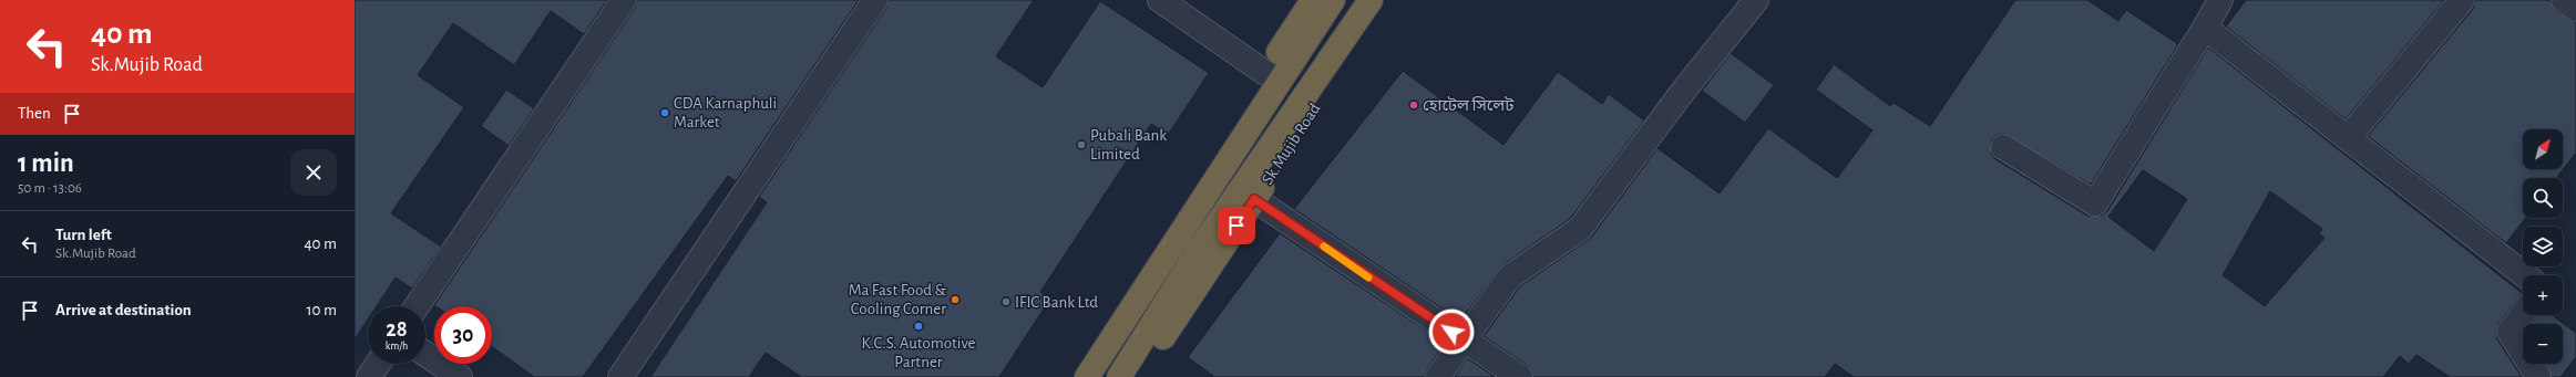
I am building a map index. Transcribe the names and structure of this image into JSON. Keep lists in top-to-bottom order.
{
  "streets": {
    "highway": ["Sk.Mujib Road"]
  },
  "places": [
    "হোটেল সিলেট",
    "CDA Karnaphuli Market",
    "Pubali Bank Limited",
    "Ma Fast Food & Cooling Corner",
    "IFIC Bank Ltd",
    "K.C.S. Automotive Partner"
  ],
  "north": "top right",
  "page": {
    "turn": ["40 m", "Sk.Mujib Road"],
    "then": "Then",
    "map_buttons": ["+", "−"],
    "heading": ["1 min", "50 m · 13:06"],
    "list": [
      {
        "name": "Turn left",
        "note": "Sk.Mujib Road",
        "value": "40 m"
      },
      {
        "name": "Arrive at destination",
        "value": "10 m"
      }
    ],
    "speed": "28 km/h",
    "limit": "30"
  }
}
